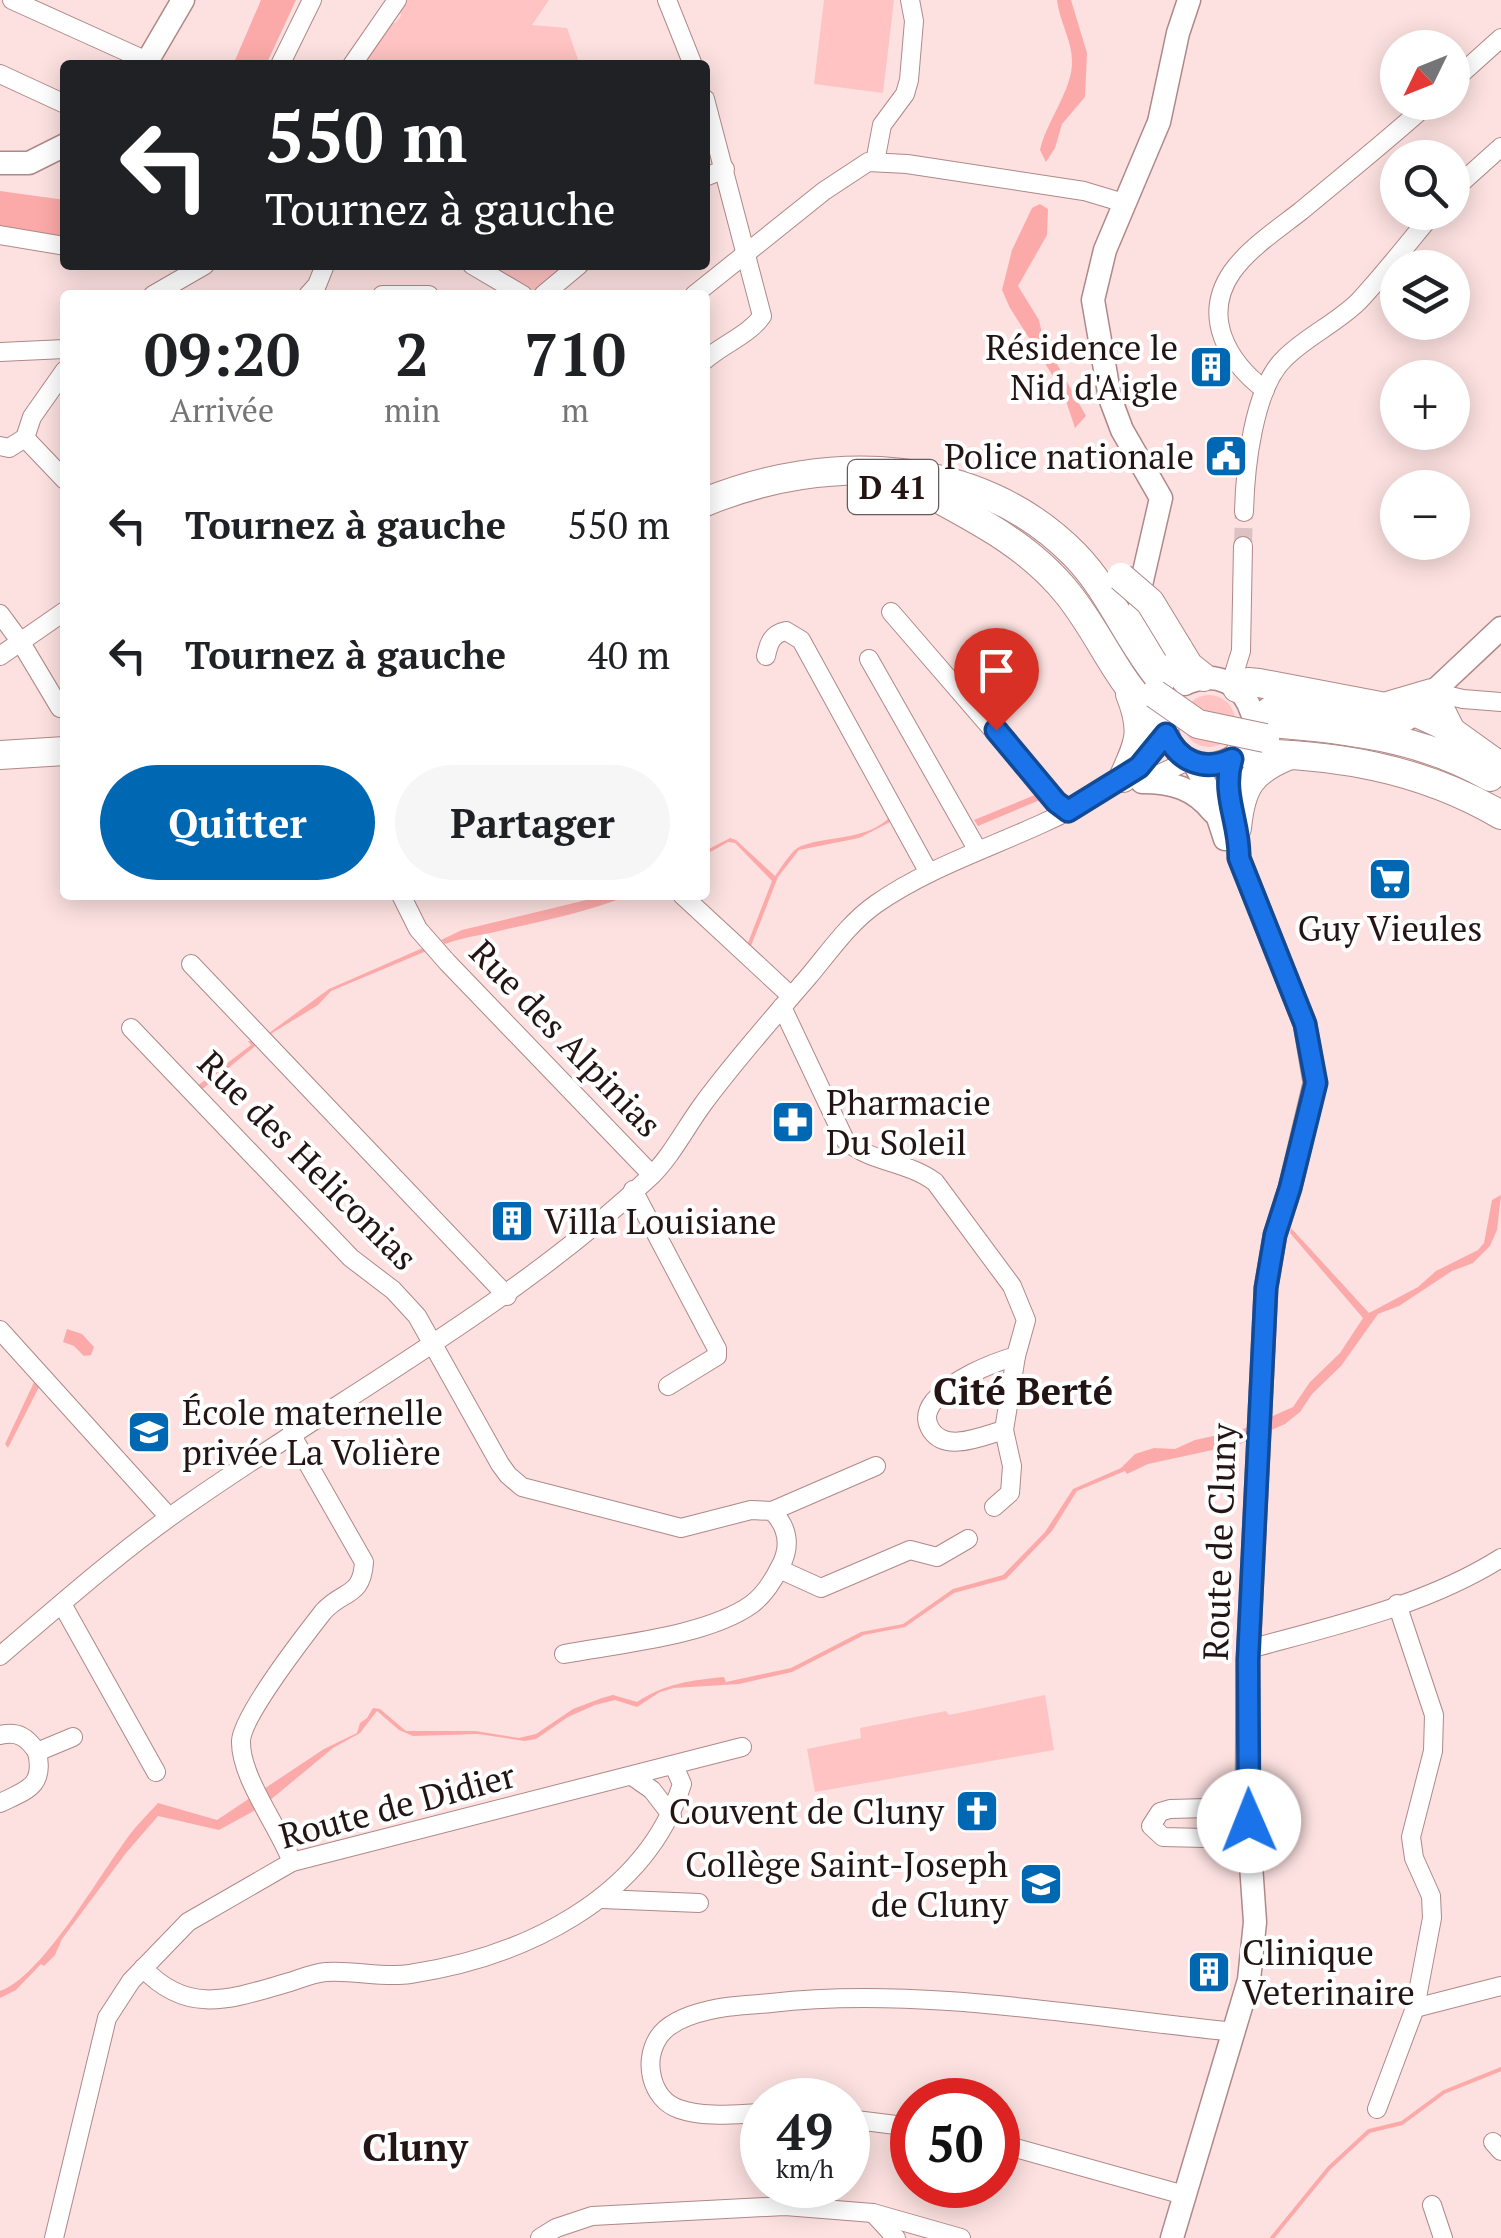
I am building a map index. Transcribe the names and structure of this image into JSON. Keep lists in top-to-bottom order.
{
  "streets": {
    "highway": ["D 41"],
    "main road": ["Route de Cluny"],
    "street": ["Rue des Alpinias", "Rue des Heliconias", "Route de Didier"]
  },
  "crossings": [
    ["D 41", "Route de Cluny"]
  ],
  "districts": ["Cité Berté", "Cluny"],
  "places": {
    "building": ["Résidence le Nid d'Aigle", "Villa Louisiane", "Clinique Veterinaire"],
    "public building": ["Police nationale"],
    "supermarket": ["Guy Vieules"],
    "pharmacy": ["Pharmacie Du Soleil"],
    "school or university": ["École maternelle privée La Volière", "Collège Saint-Joseph de Cluny"],
    "church": ["Couvent de Cluny"]
  },
  "north": "bottom left",
  "page": {
    "map_buttons": ["+", "−"],
    "turn": ["550 m", "Tournez à gauche"],
    "eta": [
      "09:20",
      "Arrivée",
      "2",
      "min",
      "710",
      "m"
    ],
    "list": [
      {
        "name": "Tournez à gauche",
        "value": "550 m"
      },
      {
        "name": "Tournez à gauche",
        "value": "40 m"
      }
    ],
    "buttons": ["Quitter", "Partager"],
    "speed": "49 km/h",
    "limit": "50"
  }
}
